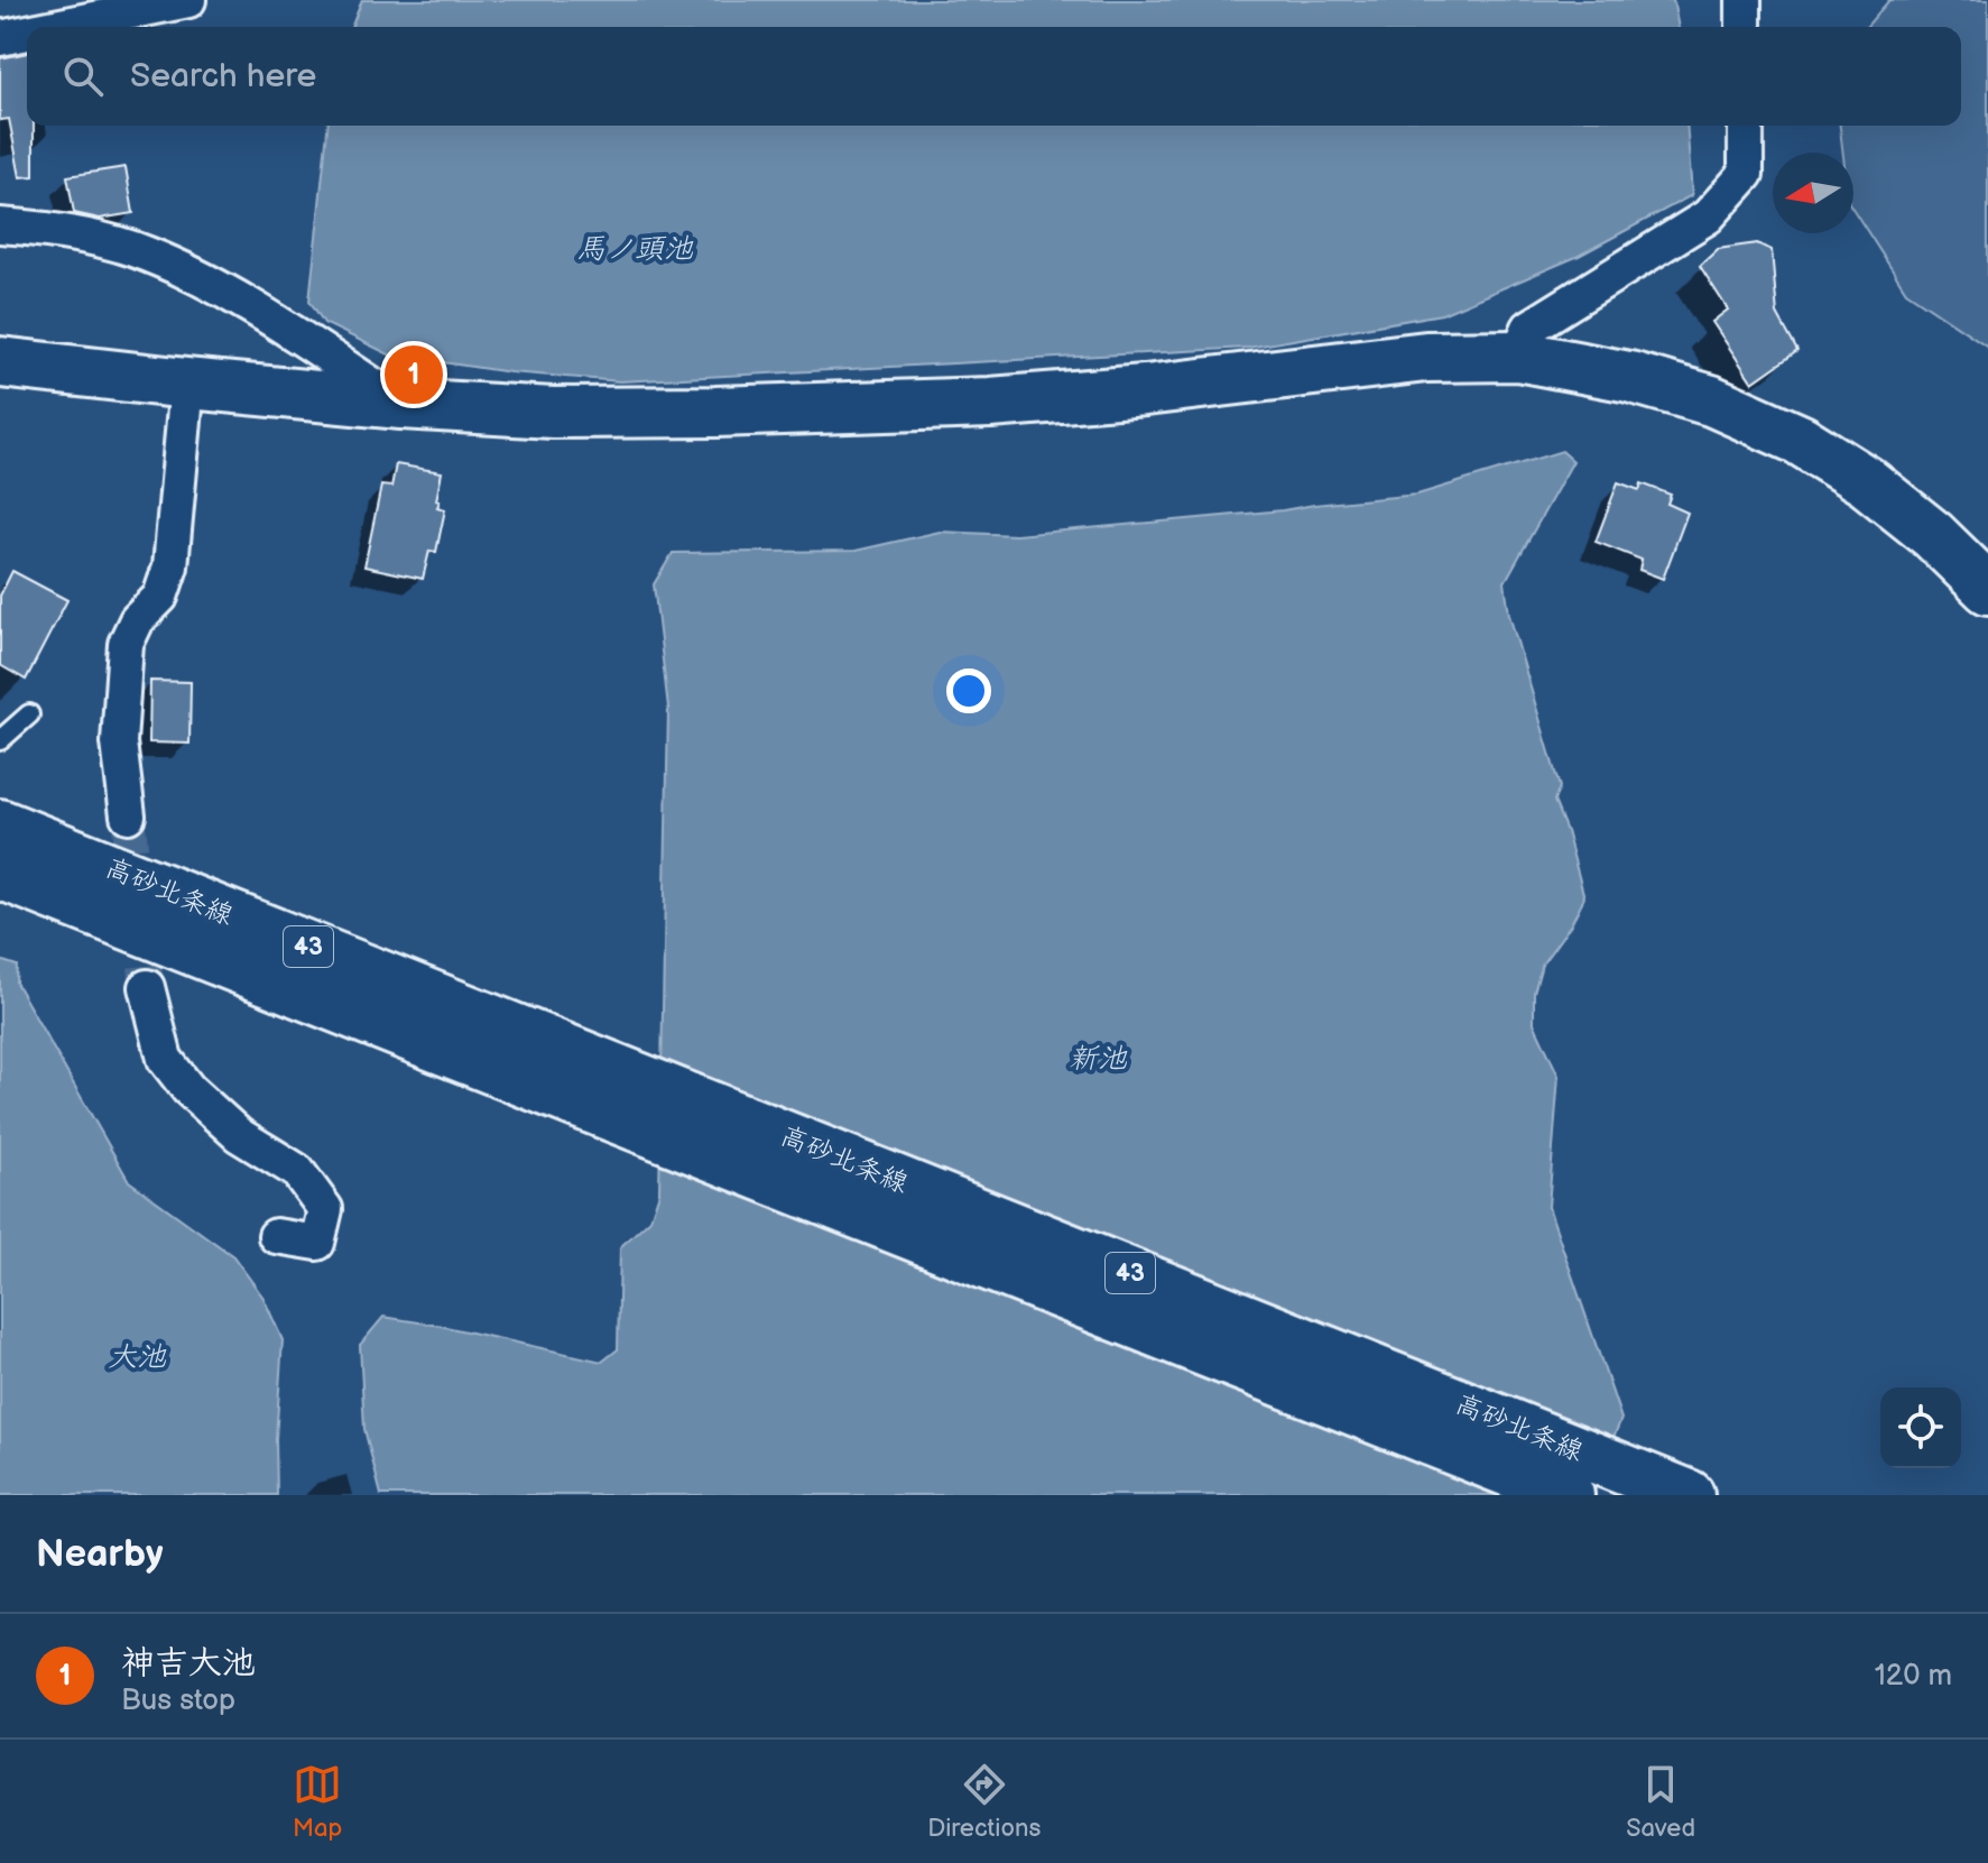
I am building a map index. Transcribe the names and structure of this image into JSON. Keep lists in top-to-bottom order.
{
  "streets": {
    "main road": ["高砂北条線", "43"]
  },
  "water": ["馬ノ頭池", "新池", "大池"],
  "north": "left",
  "page": {
    "search": "Search here",
    "pins": "1",
    "heading": "Nearby",
    "list": [
      {
        "mark": "1",
        "name": "神吉大池",
        "note": "Bus stop",
        "value": "120 m"
      }
    ],
    "nav": ["Map", "Directions", "Saved"]
  }
}
